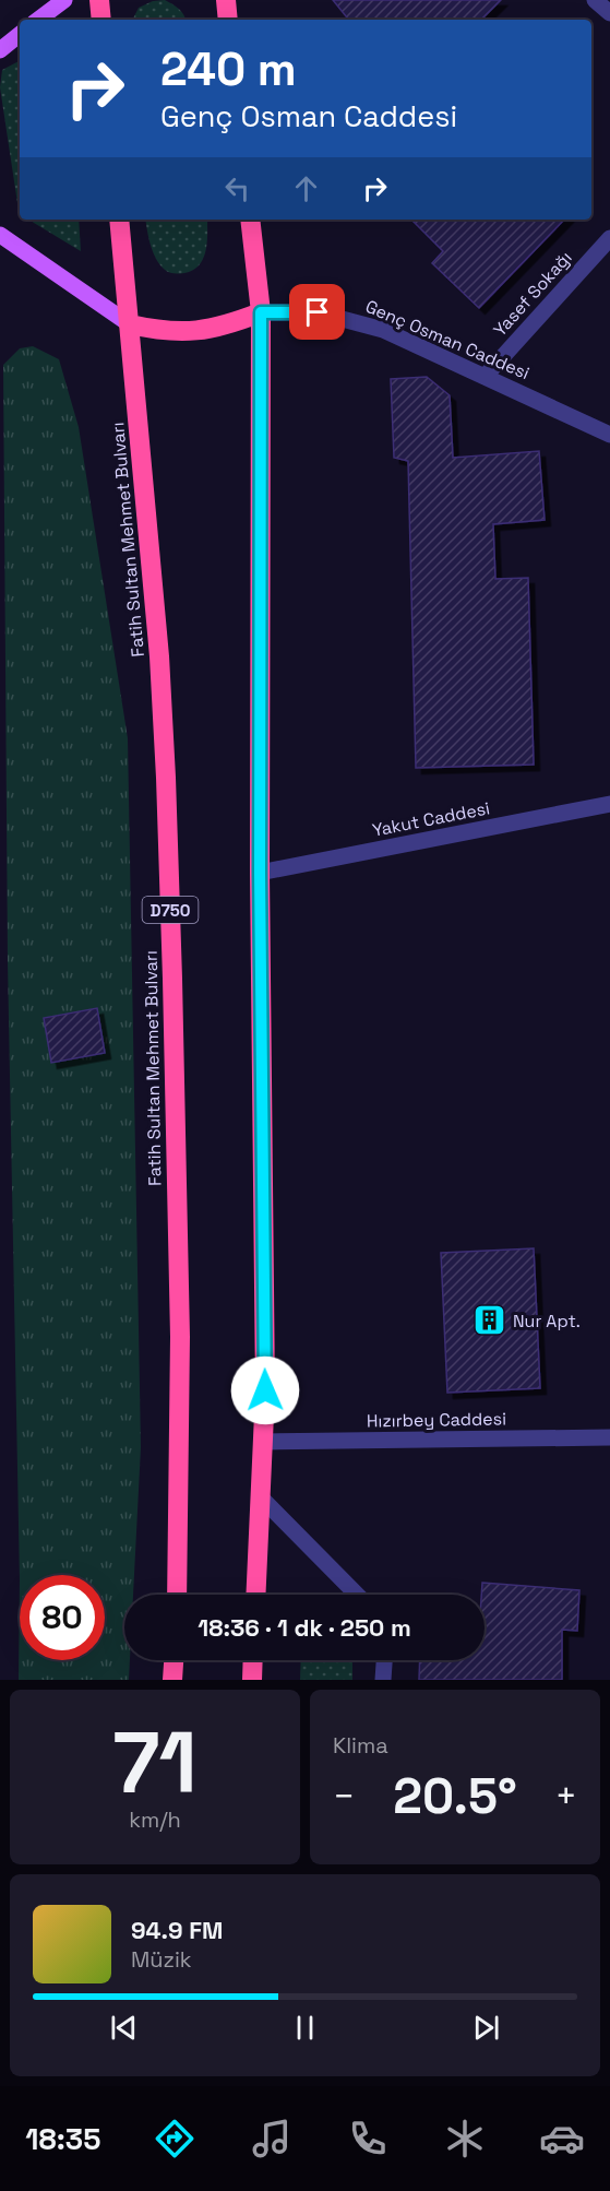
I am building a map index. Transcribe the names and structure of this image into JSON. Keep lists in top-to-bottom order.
{
  "streets": {
    "highway": ["Fatih Sultan Mehmet Bulvarı", "D750"],
    "street": [
      "Yasef Sokağı",
      "Genç Osman Caddesi",
      "Yakut Caddesi",
      "Hızırbey Caddesi"
    ]
  },
  "crossings": [
    ["Yasef Sokağı", "Genç Osman Caddesi"]
  ],
  "places": {
    "building": ["Nur Apt."]
  },
  "page": {
    "turn": ["240 m", "Genç Osman Caddesi"],
    "limit": "80",
    "trip": "18:36 · 1 dk · 250 m",
    "tile": [
      ["71", "km/h"],
      "Klima"
    ],
    "heat": ["−", "20.5°", "+"],
    "song": ["94.9 FM", "Müzik"],
    "tabs": "18:35"
  }
}
